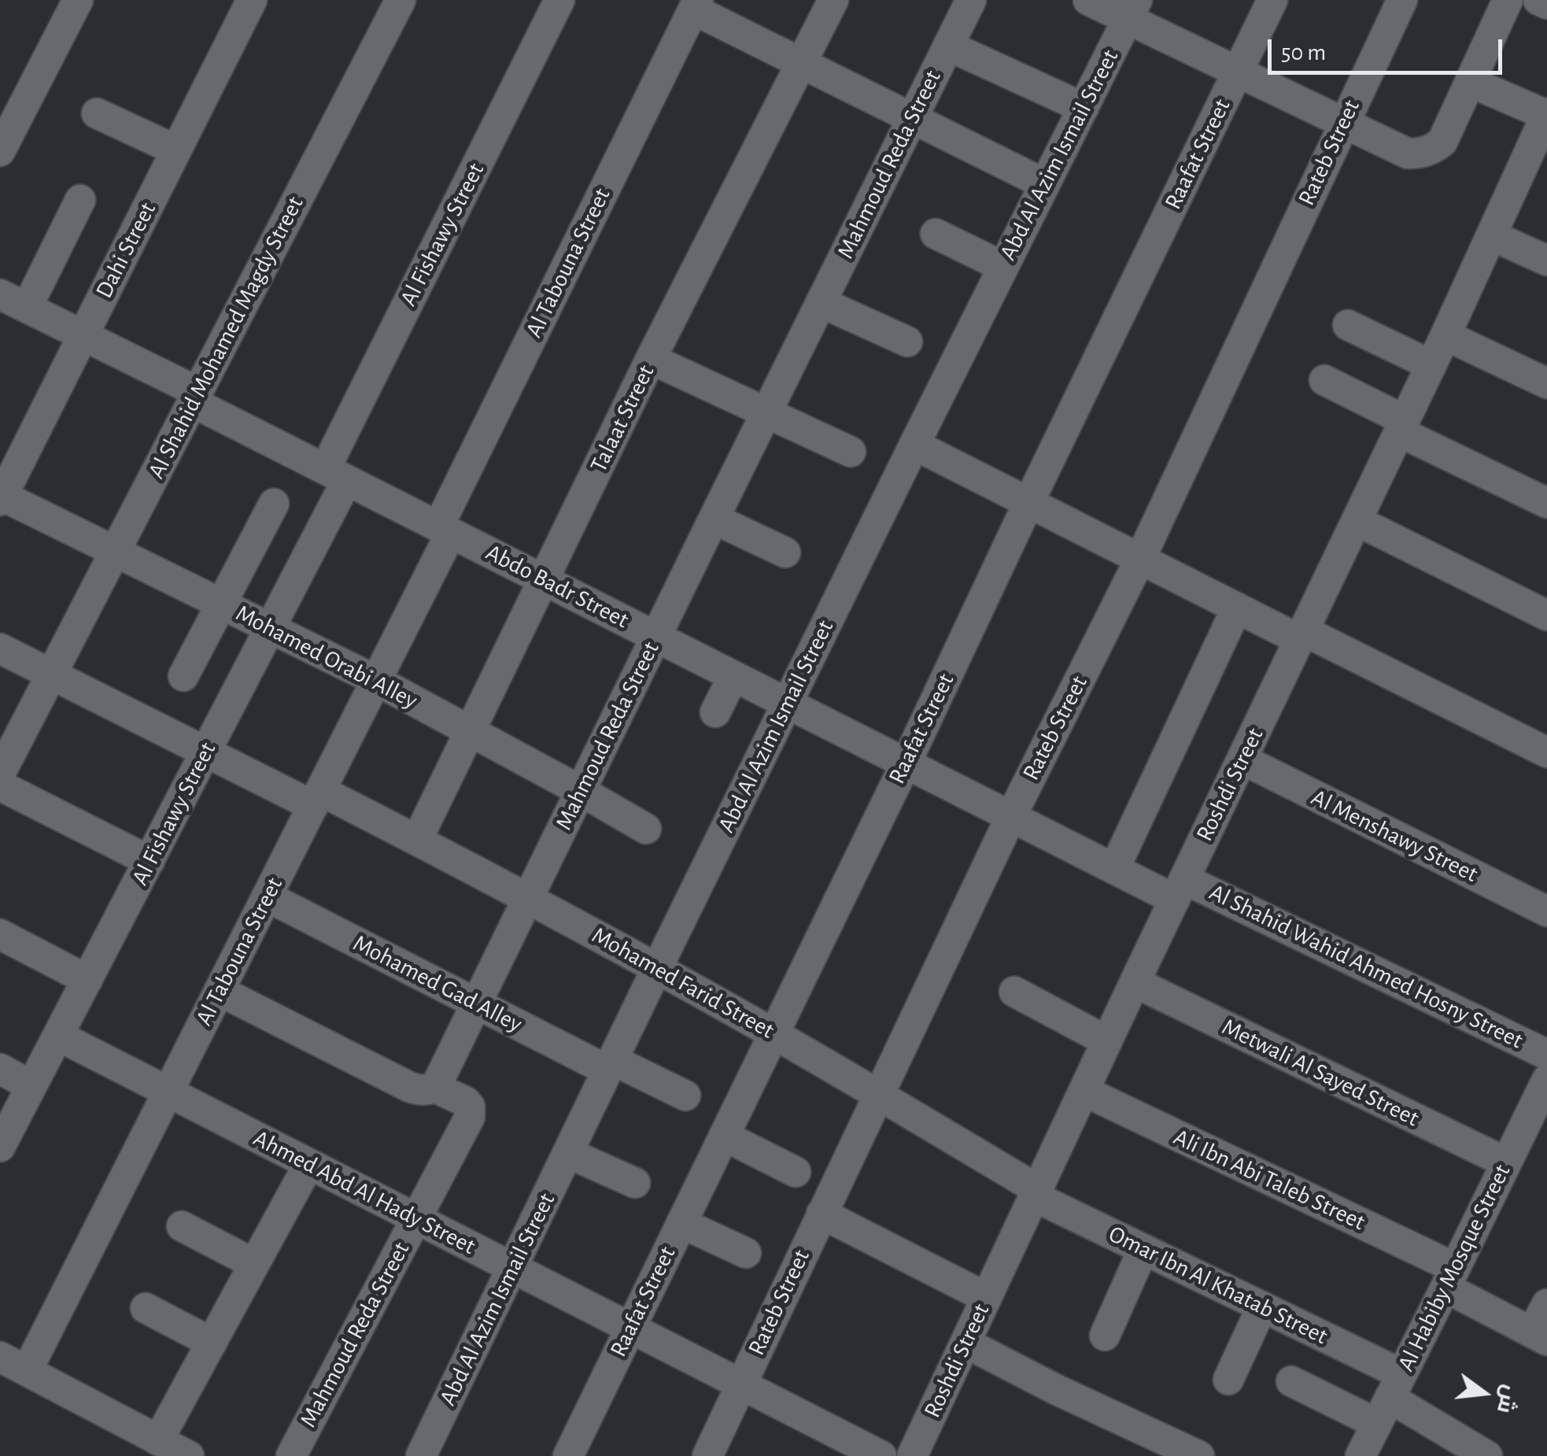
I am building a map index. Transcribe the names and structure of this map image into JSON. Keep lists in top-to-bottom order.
{
  "streets": {
    "street": [
      "Rateb Street",
      "Raafat Street",
      "Abd Al Azim Ismail Street",
      "Mahmoud Reda Street",
      "Al Fishawy Street",
      "Dahi Street",
      "Al Tabouna Street",
      "Al Shahid Mohamed Magdy Street",
      "Talaat Street",
      "Abdo Badr Street",
      "Mohamed Orabi Alley",
      "Roshdi Street",
      "Al Menshawy Street",
      "Al Shahid Wahid Ahmed Hosny Street",
      "Mohamed Farid Street",
      "Mohamed Gad Alley",
      "Metwali Al Sayed Street",
      "Ali Ibn Abi Taleb Street",
      "Ahmed Abd Al Hady Street",
      "Al Habiby Mosque Street",
      "Omar Ibn Al Khatab Street"
    ]
  },
  "crossings": [
    ["Rateb Street", "Abdo Badr Street"],
    ["Rateb Street", "Mohamed Farid Street"],
    ["Rateb Street", "Ahmed Abd Al Hady Street"],
    ["Raafat Street", "Abdo Badr Street"],
    ["Raafat Street", "Mohamed Farid Street"],
    ["Raafat Street", "Ahmed Abd Al Hady Street"],
    ["Abd Al Azim Ismail Street", "Abdo Badr Street"],
    ["Abd Al Azim Ismail Street", "Mohamed Farid Street"],
    ["Abd Al Azim Ismail Street", "Mohamed Gad Alley"],
    ["Abd Al Azim Ismail Street", "Ahmed Abd Al Hady Street"],
    ["Mahmoud Reda Street", "Abdo Badr Street"],
    ["Mahmoud Reda Street", "Mohamed Orabi Alley"],
    ["Mahmoud Reda Street", "Mohamed Farid Street"],
    ["Mahmoud Reda Street", "Mohamed Gad Alley"],
    ["Mahmoud Reda Street", "Ahmed Abd Al Hady Street"],
    ["Al Fishawy Street", "Abdo Badr Street"],
    ["Al Fishawy Street", "Mohamed Orabi Alley"],
    ["Al Fishawy Street", "Mohamed Farid Street"],
    ["Al Fishawy Street", "Ahmed Abd Al Hady Street"],
    ["Dahi Street", "Abdo Badr Street"],
    ["Dahi Street", "Mohamed Orabi Alley"],
    ["Al Tabouna Street", "Abdo Badr Street"],
    ["Al Tabouna Street", "Mohamed Orabi Alley"],
    ["Al Tabouna Street", "Mohamed Farid Street"],
    ["Al Tabouna Street", "Mohamed Gad Alley"],
    ["Al Tabouna Street", "Ahmed Abd Al Hady Street"],
    ["Al Shahid Mohamed Magdy Street", "Abdo Badr Street"],
    ["Al Shahid Mohamed Magdy Street", "Mohamed Orabi Alley"],
    ["Al Shahid Mohamed Magdy Street", "Mohamed Farid Street"],
    ["Talaat Street", "Abdo Badr Street"],
    ["Talaat Street", "Mohamed Orabi Alley"],
    ["Talaat Street", "Mohamed Farid Street"],
    ["Abdo Badr Street", "Roshdi Street"],
    ["Abdo Badr Street", "Al Shahid Wahid Ahmed Hosny Street"],
    ["Roshdi Street", "Al Menshawy Street"],
    ["Roshdi Street", "Al Shahid Wahid Ahmed Hosny Street"],
    ["Roshdi Street", "Mohamed Farid Street"],
    ["Roshdi Street", "Metwali Al Sayed Street"],
    ["Roshdi Street", "Ali Ibn Abi Taleb Street"],
    ["Roshdi Street", "Omar Ibn Al Khatab Street"],
    ["Mohamed Farid Street", "Omar Ibn Al Khatab Street"],
    ["Metwali Al Sayed Street", "Al Habiby Mosque Street"],
    ["Ali Ibn Abi Taleb Street", "Al Habiby Mosque Street"],
    ["Al Habiby Mosque Street", "Omar Ibn Al Khatab Street"]
  ],
  "scale_bar": "50 m",
  "north": "right"
}
